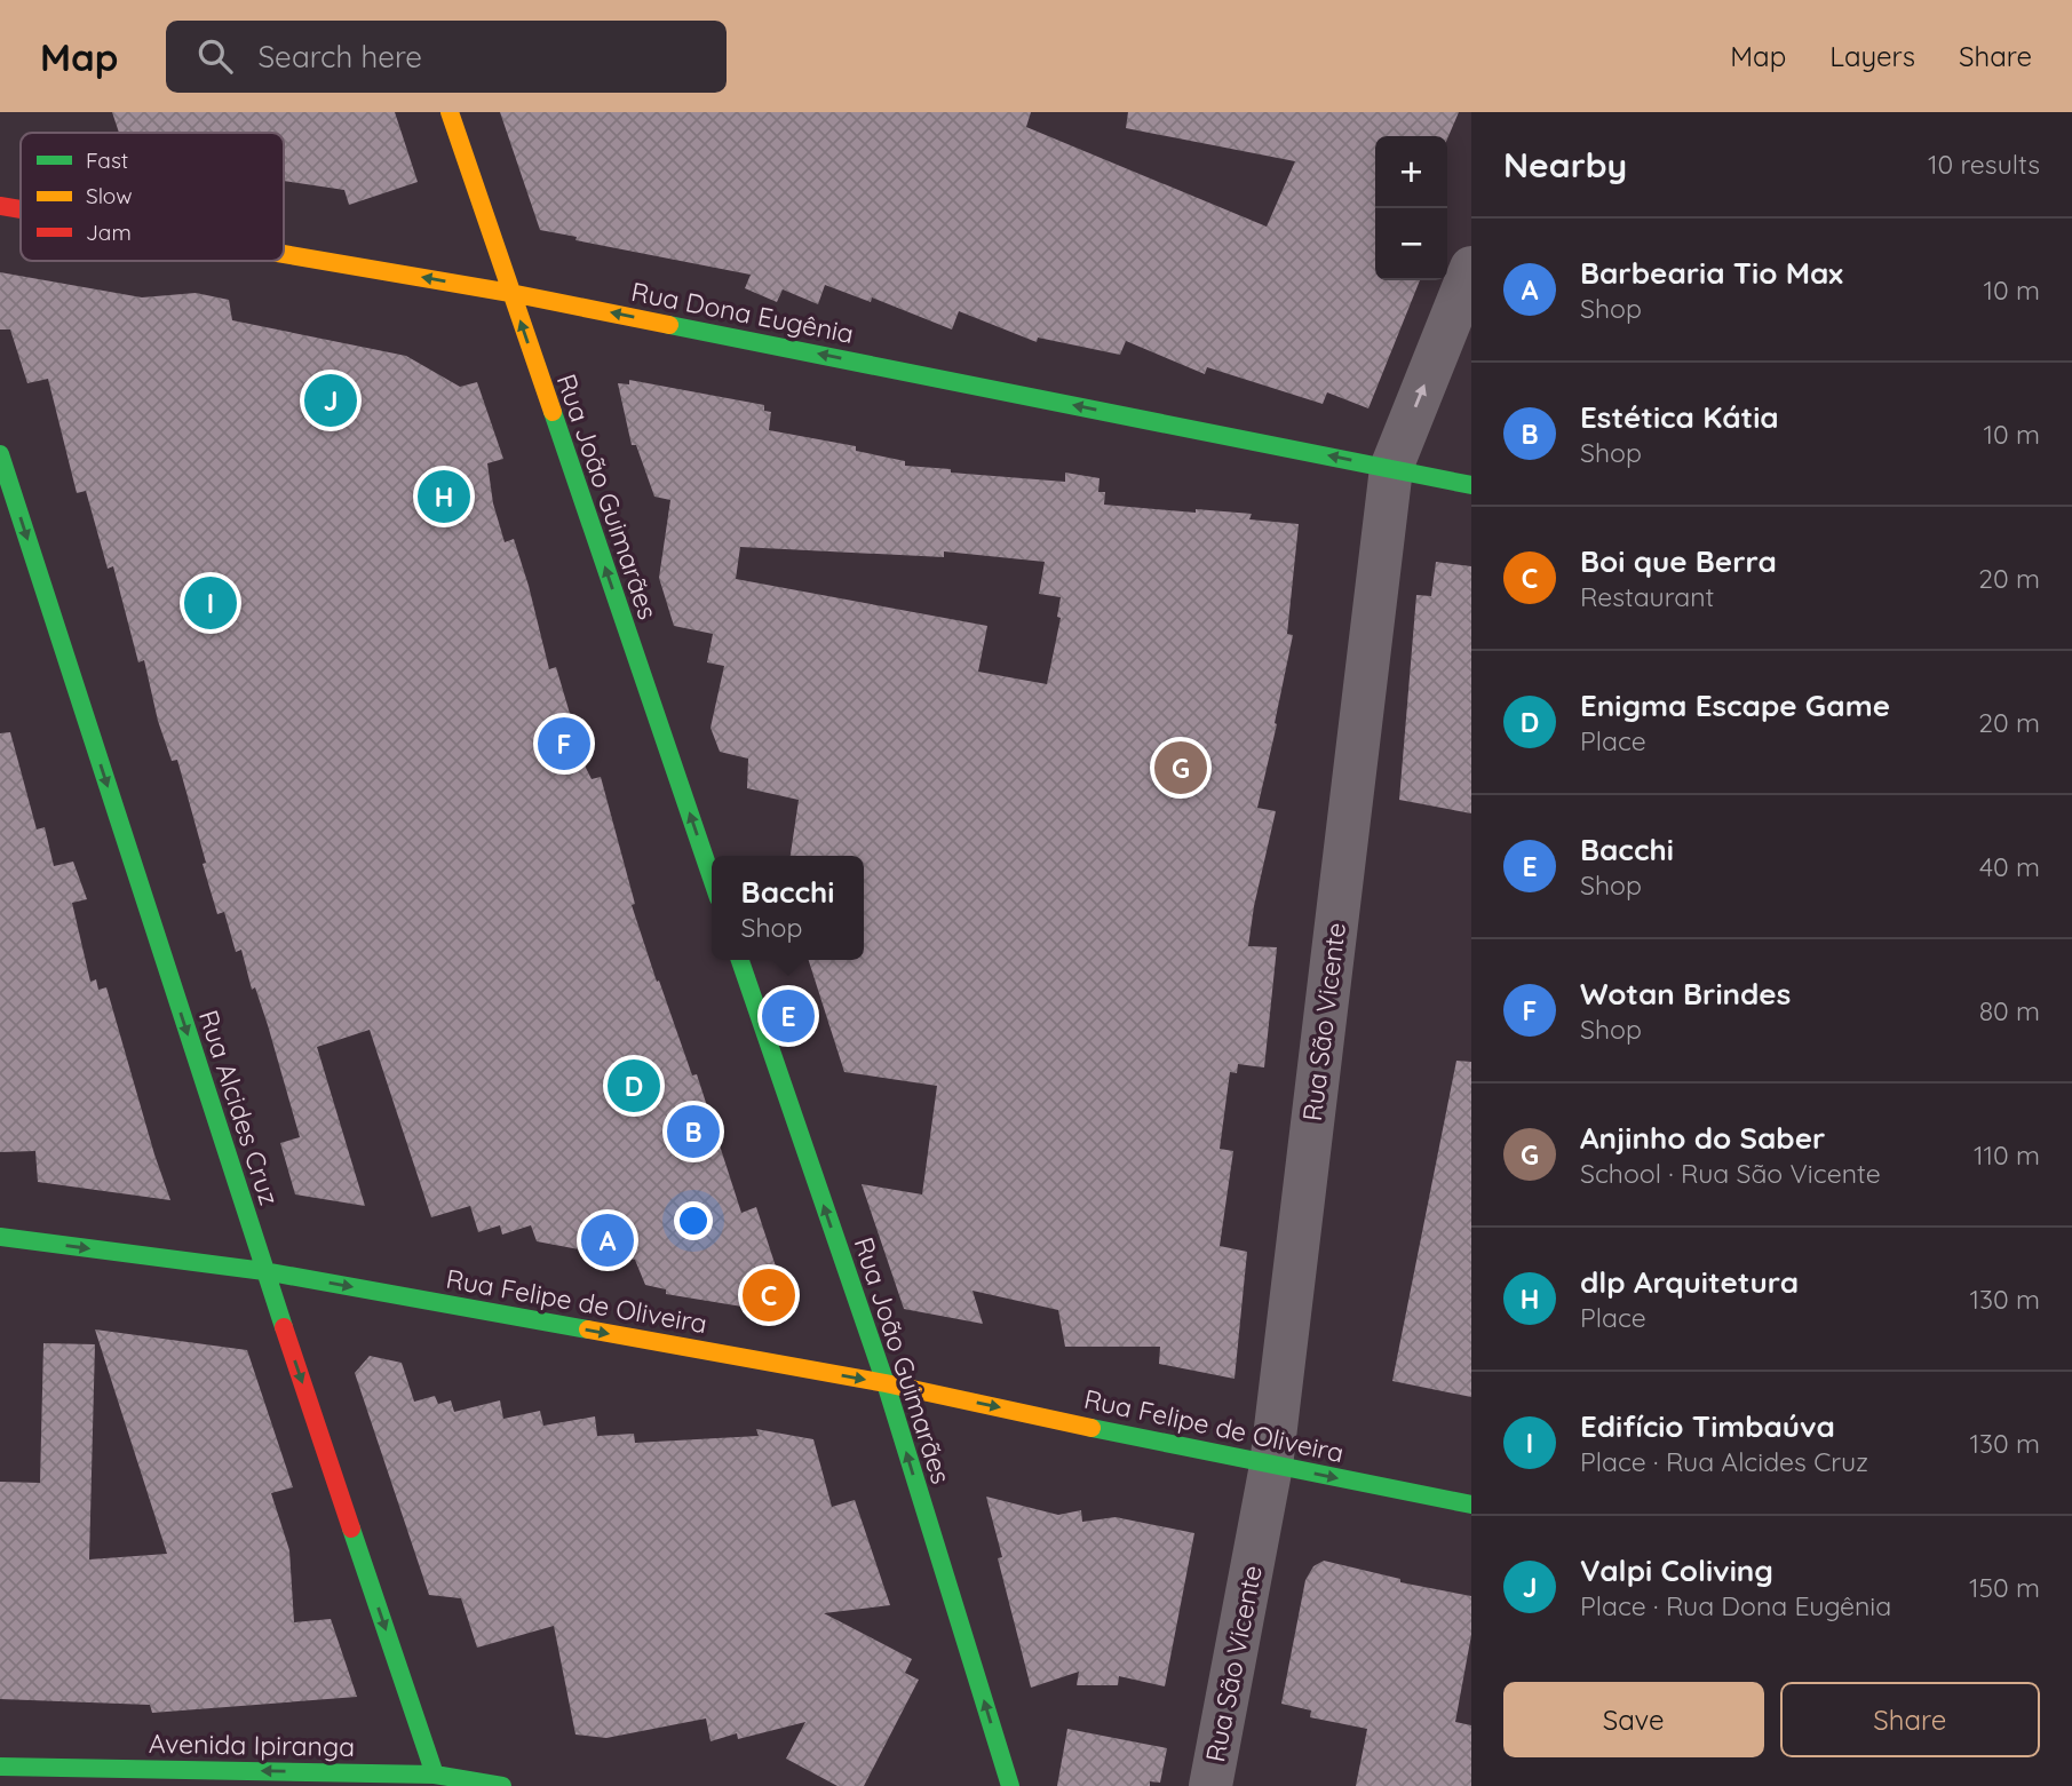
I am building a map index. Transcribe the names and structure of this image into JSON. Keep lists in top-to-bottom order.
{
  "streets": {
    "street": [
      "Rua Dona Eugênia",
      "Rua João Guimarães",
      "Rua São Vicente",
      "Rua Alcides Cruz",
      "Rua Felipe de Oliveira",
      "Avenida Ipiranga"
    ]
  },
  "crossings": [
    ["Rua Dona Eugênia", "Rua João Guimarães"],
    ["Rua Dona Eugênia", "Rua São Vicente"],
    ["Rua João Guimarães", "Rua Felipe de Oliveira"],
    ["Rua São Vicente", "Rua Felipe de Oliveira"],
    ["Rua Alcides Cruz", "Rua Felipe de Oliveira"],
    ["Rua Alcides Cruz", "Avenida Ipiranga"]
  ],
  "one_way": [
    "Rua Dona Eugênia",
    "Rua João Guimarães",
    "Rua Alcides Cruz",
    "Rua Felipe de Oliveira",
    "Avenida Ipiranga"
  ],
  "legend": ["Fast", "Slow", "Jam"],
  "page": {
    "header": "Map",
    "search": "Search here",
    "nav": ["Map", "Layers", "Share"],
    "heading": ["Nearby", "10 results"],
    "map_buttons": ["+", "−"],
    "list": [
      {
        "mark": "A",
        "name": "Barbearia Tio Max",
        "note": "Shop",
        "value": "10 m"
      },
      {
        "mark": "B",
        "name": "Estética Kátia",
        "note": "Shop",
        "value": "10 m"
      },
      {
        "mark": "C",
        "name": "Boi que Berra",
        "note": "Restaurant",
        "value": "20 m"
      },
      {
        "mark": "D",
        "name": "Enigma Escape Game",
        "note": "Place",
        "value": "20 m"
      },
      {
        "mark": "E",
        "name": "Bacchi",
        "note": "Shop",
        "value": "40 m"
      },
      {
        "mark": "F",
        "name": "Wotan Brindes",
        "note": "Shop",
        "value": "80 m"
      },
      {
        "mark": "G",
        "name": "Anjinho do Saber",
        "note": "School · Rua São Vicente",
        "value": "110 m"
      },
      {
        "mark": "H",
        "name": "dlp Arquitetura",
        "note": "Place",
        "value": "130 m"
      },
      {
        "mark": "I",
        "name": "Edifício Timbaúva",
        "note": "Place · Rua Alcides Cruz",
        "value": "130 m"
      },
      {
        "mark": "J",
        "name": "Valpi Coliving",
        "note": "Place · Rua Dona Eugênia",
        "value": "150 m"
      }
    ],
    "pins": [
      "J",
      "H",
      "I",
      "F",
      "G",
      "E",
      "D",
      "B",
      "A",
      "C"
    ],
    "popup": ["Bacchi", "Shop"],
    "buttons": ["Save", "Share"]
  }
}
